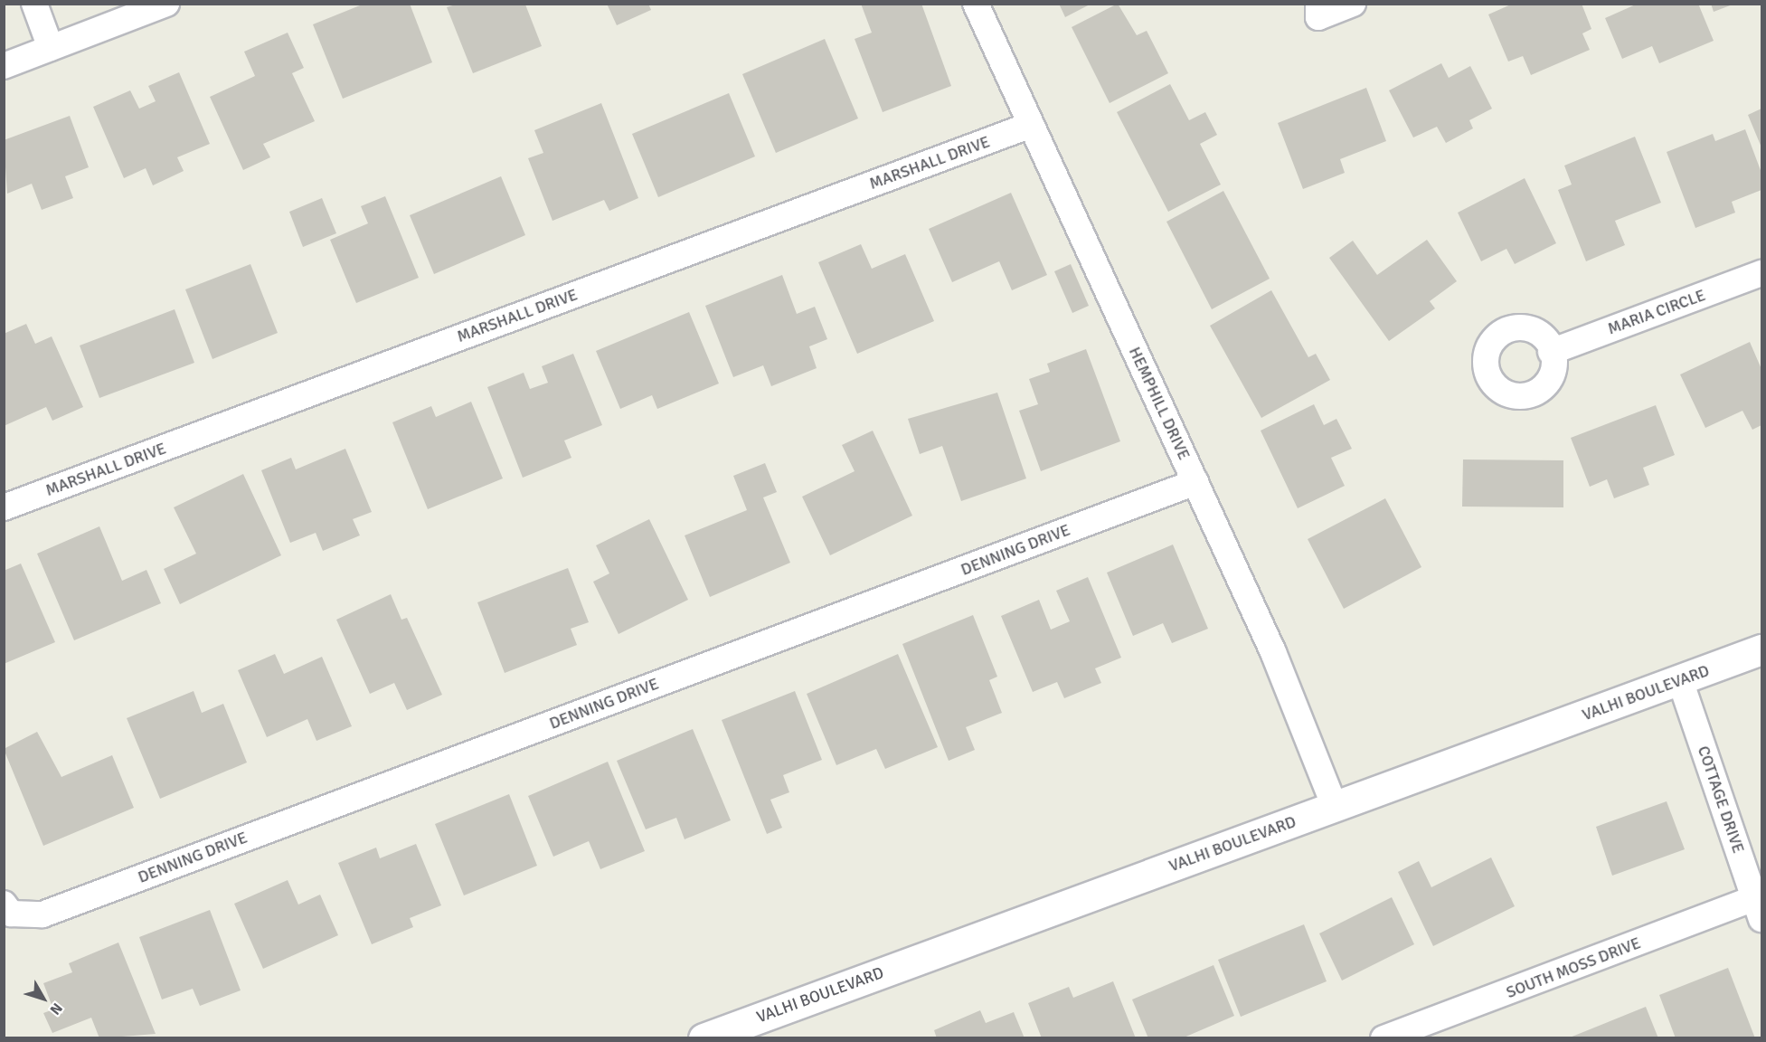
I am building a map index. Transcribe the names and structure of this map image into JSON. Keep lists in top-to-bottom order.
{
  "streets": {
    "street": [
      "MARSHALL DRIVE",
      "MARIA CIRCLE",
      "HEMPHILL DRIVE",
      "DENNING DRIVE",
      "VALHI BOULEVARD",
      "COTTAGE DRIVE",
      "SOUTH MOSS DRIVE"
    ]
  },
  "crossings": [
    ["MARSHALL DRIVE", "HEMPHILL DRIVE"],
    ["HEMPHILL DRIVE", "DENNING DRIVE"],
    ["HEMPHILL DRIVE", "VALHI BOULEVARD"],
    ["VALHI BOULEVARD", "COTTAGE DRIVE"],
    ["COTTAGE DRIVE", "SOUTH MOSS DRIVE"]
  ],
  "north": "bottom right"
}
